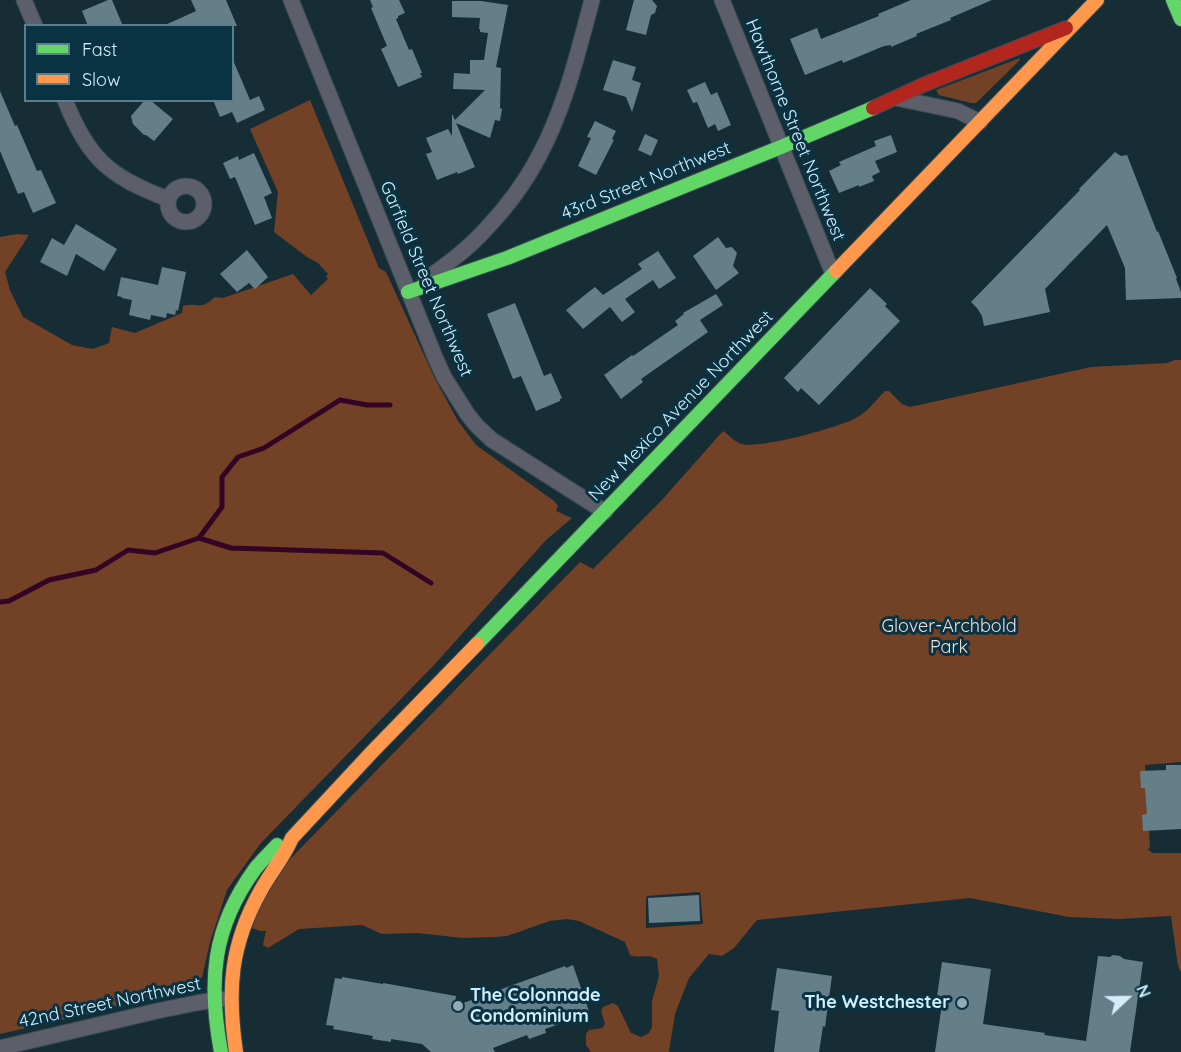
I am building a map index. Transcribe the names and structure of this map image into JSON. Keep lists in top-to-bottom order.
{
  "streets": {
    "street": [
      "Hawthorne Street Northwest",
      "43rd Street Northwest",
      "Garfield Street Northwest",
      "New Mexico Avenue Northwest",
      "42nd Street Northwest"
    ]
  },
  "crossings": [
    ["Hawthorne Street Northwest", "43rd Street Northwest"],
    ["Hawthorne Street Northwest", "New Mexico Avenue Northwest"],
    ["43rd Street Northwest", "Garfield Street Northwest"],
    ["43rd Street Northwest", "New Mexico Avenue Northwest"],
    ["Garfield Street Northwest", "New Mexico Avenue Northwest"],
    ["New Mexico Avenue Northwest", "42nd Street Northwest"]
  ],
  "parks": ["Glover-Archbold Park"],
  "places": ["The Westchester", "The Colonnade Condominium"],
  "legend": ["Fast", "Slow"],
  "north": "right"
}
